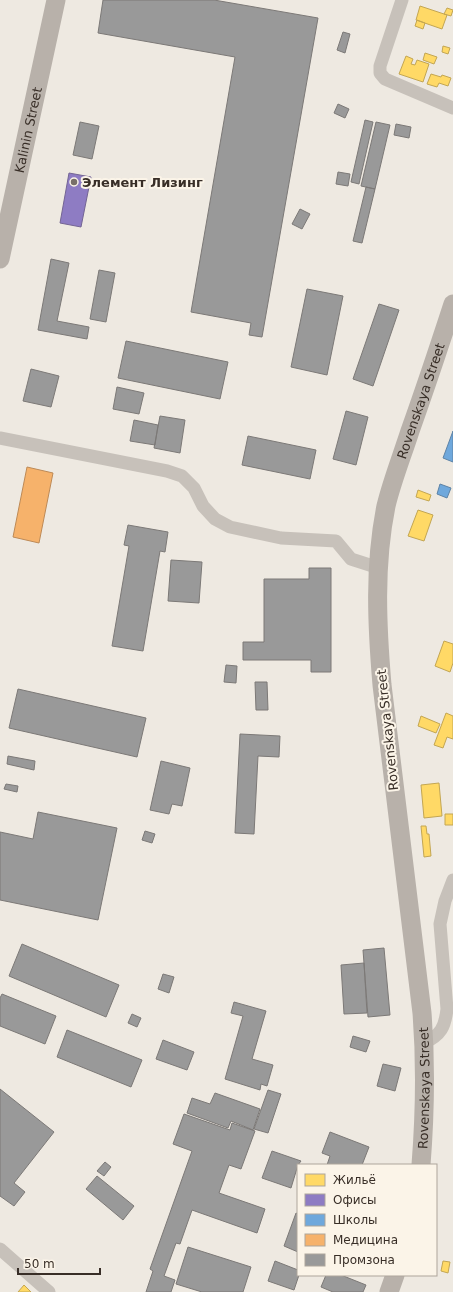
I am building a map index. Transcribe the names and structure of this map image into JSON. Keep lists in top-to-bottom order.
{
  "streets": {
    "main road": ["Kalinin Street", "Rovenskaya Street"]
  },
  "places": ["Элемент Лизинг"],
  "legend": [
    "Жильё",
    "Офисы",
    "Школы",
    "Медицина",
    "Промзона"
  ],
  "scale_bar": "50 m"
}
